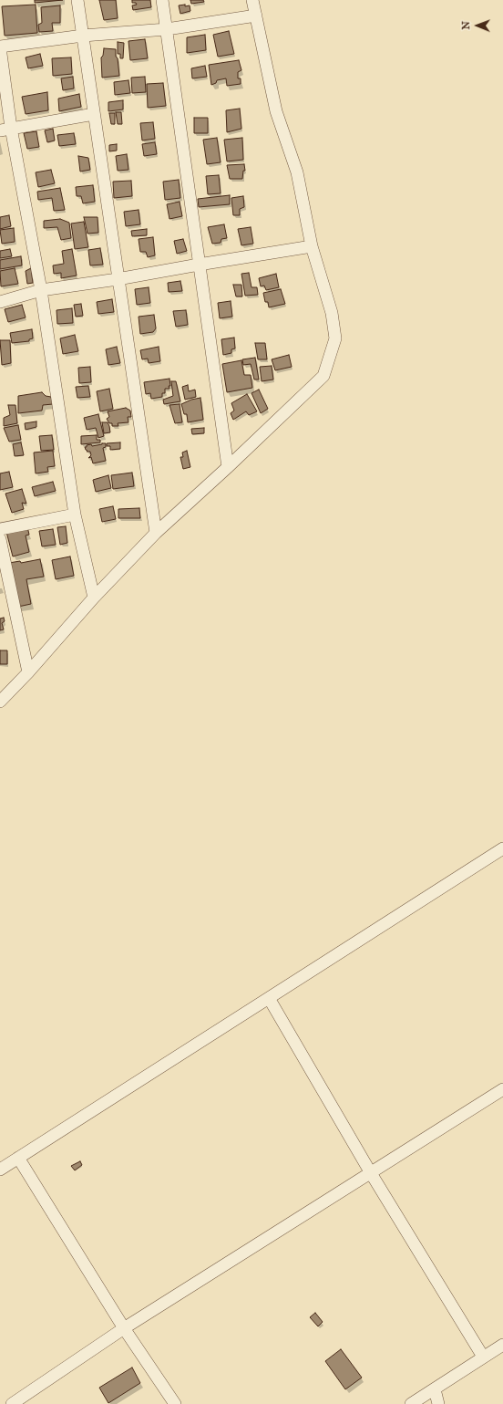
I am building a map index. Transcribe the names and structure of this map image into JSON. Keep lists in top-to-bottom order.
{
  "north": "left"
}
